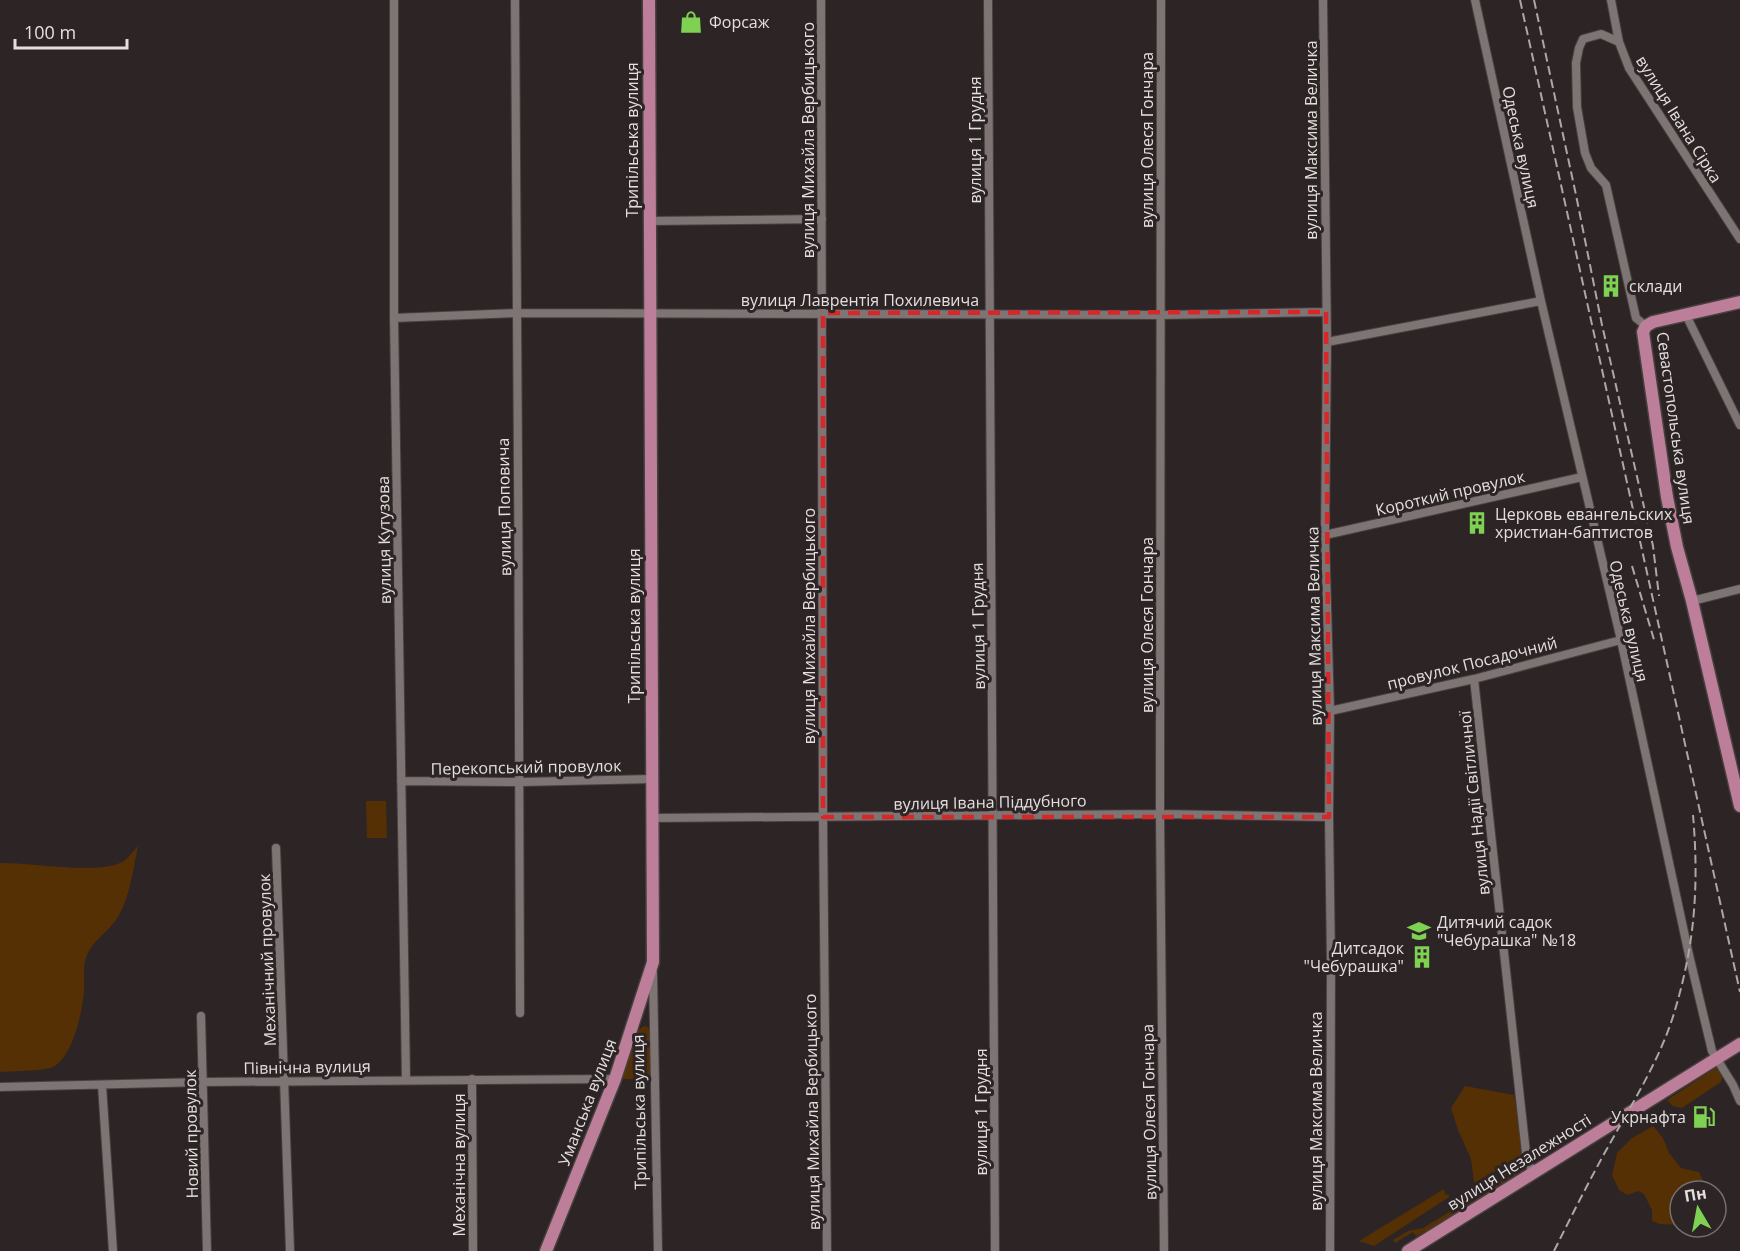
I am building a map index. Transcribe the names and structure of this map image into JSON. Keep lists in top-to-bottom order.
{
  "streets": {
    "main road": [
      "Трипільська вулиця",
      "Севастопольська вулиця",
      "Уманська вулиця",
      "вулиця Незалежності"
    ],
    "street": [
      "вулиця Івана Сірка",
      "вулиця Михайла Вербицького",
      "вулиця 1 Грудня",
      "вулиця Олеся Гончара",
      "вулиця Максима Величка",
      "Одеська вулиця",
      "вулиця Лаврентія Похилевича",
      "Короткий провулок",
      "вулиця Поповича",
      "вулиця Кутузова",
      "провулок Посадочний",
      "Перекопський провулок",
      "вулиця Івана Піддубного",
      "вулиця Надії Світличної",
      "Механічний провулок",
      "Північна вулиця",
      "Новий провулок",
      "Механічна вулиця"
    ]
  },
  "crossings": [
    ["вулиця Івана Сірка", "Севастопольська вулиця"],
    ["Трипільська вулиця", "вулиця Лаврентія Похилевича"],
    ["Трипільська вулиця", "Перекопський провулок"],
    ["Трипільська вулиця", "вулиця Івана Піддубного"],
    ["Трипільська вулиця", "Уманська вулиця"],
    ["вулиця Михайла Вербицького", "вулиця Лаврентія Похилевича"],
    ["вулиця Михайла Вербицького", "вулиця Івана Піддубного"],
    ["вулиця 1 Грудня", "вулиця Лаврентія Похилевича"],
    ["вулиця 1 Грудня", "вулиця Івана Піддубного"],
    ["вулиця Олеся Гончара", "вулиця Лаврентія Похилевича"],
    ["вулиця Олеся Гончара", "вулиця Івана Піддубного"],
    ["вулиця Максима Величка", "вулиця Лаврентія Похилевича"],
    ["вулиця Максима Величка", "Короткий провулок"],
    ["вулиця Максима Величка", "провулок Посадочний"],
    ["вулиця Максима Величка", "вулиця Івана Піддубного"],
    ["Одеська вулиця", "Короткий провулок"],
    ["Одеська вулиця", "провулок Посадочний"],
    ["Одеська вулиця", "вулиця Незалежності"],
    ["вулиця Лаврентія Похилевича", "вулиця Поповича"],
    ["вулиця Лаврентія Похилевича", "вулиця Кутузова"],
    ["вулиця Поповича", "Перекопський провулок"],
    ["вулиця Кутузова", "Перекопський провулок"],
    ["вулиця Кутузова", "Північна вулиця"],
    ["провулок Посадочний", "вулиця Надії Світличної"],
    ["вулиця Надії Світличної", "вулиця Незалежності"],
    ["Механічний провулок", "Північна вулиця"],
    ["Північна вулиця", "Уманська вулиця"],
    ["Північна вулиця", "Новий провулок"],
    ["Північна вулиця", "Механічна вулиця"]
  ],
  "places": {
    "shop": ["Форсаж"],
    "building": ["склади", "Церковь евангельских христиан-баптистов", "Дитсадок \"Чебурашка\""],
    "school or university": ["Дитячий садок \"Чебурашка\" №18"],
    "fuel station": ["Укрнафта"]
  },
  "scale_bar": "100 m",
  "north": "top"
}
